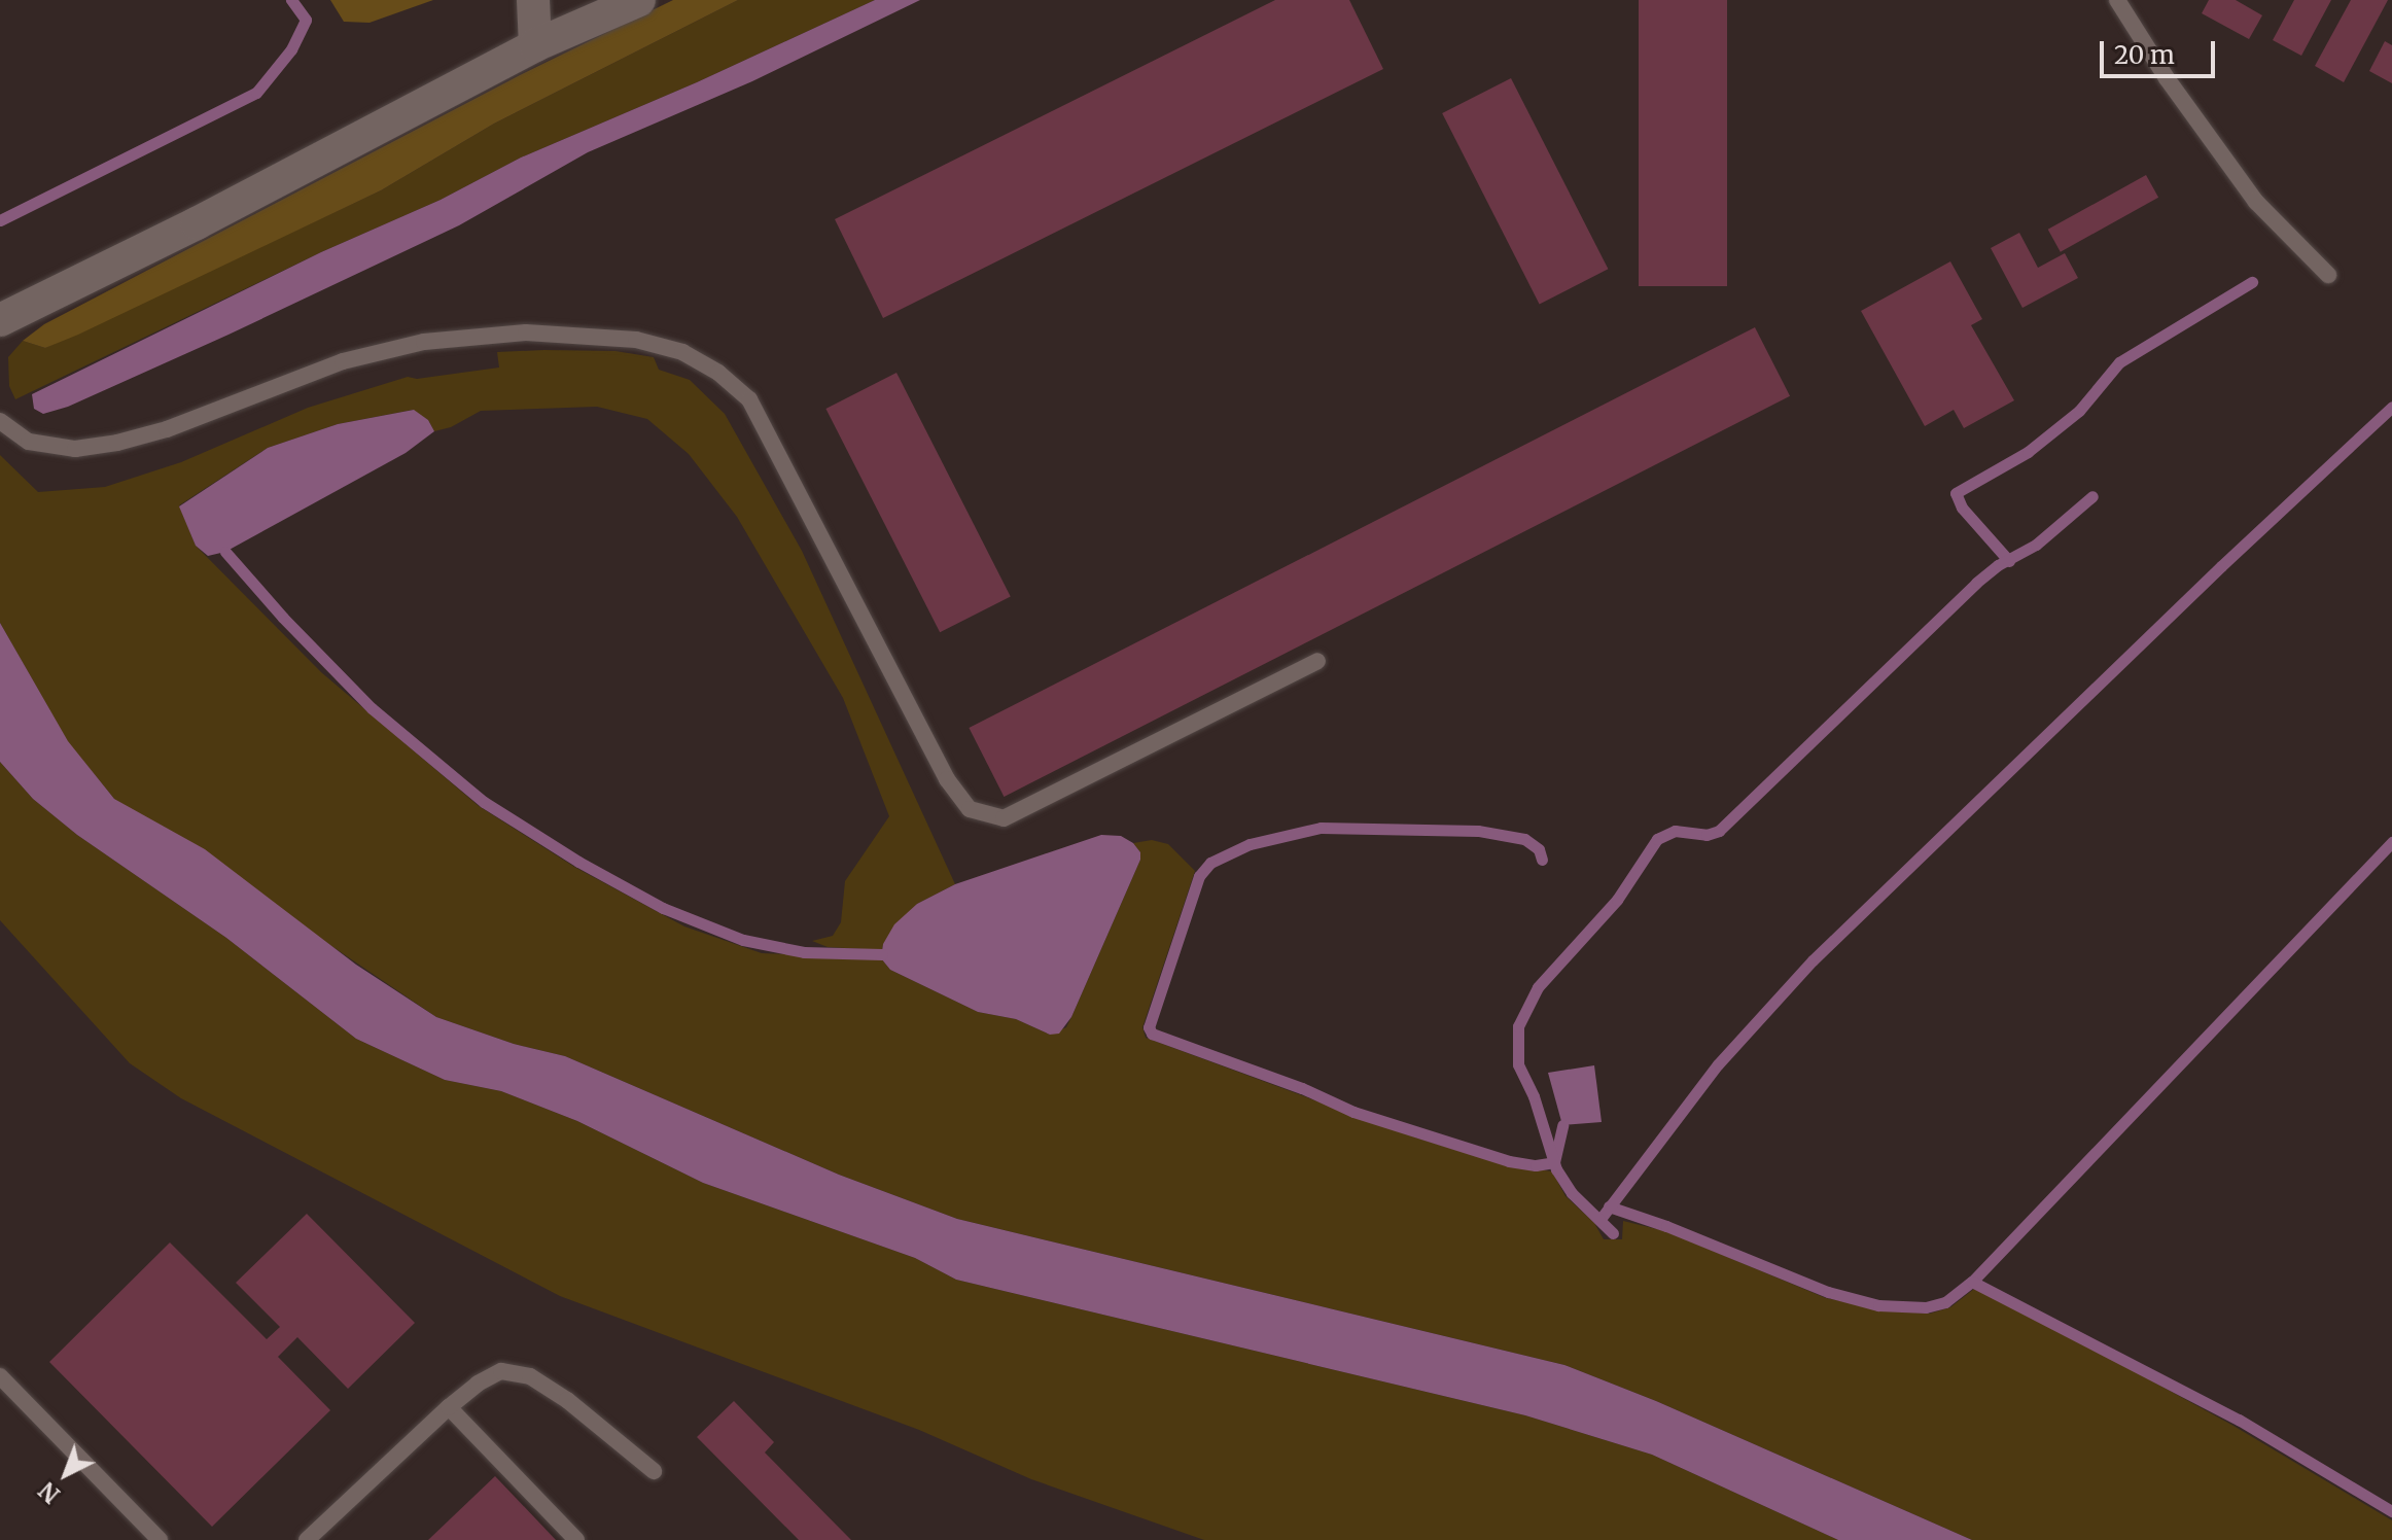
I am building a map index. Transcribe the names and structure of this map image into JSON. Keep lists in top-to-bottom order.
{
  "scale_bar": "20 m",
  "north": "bottom left"
}
